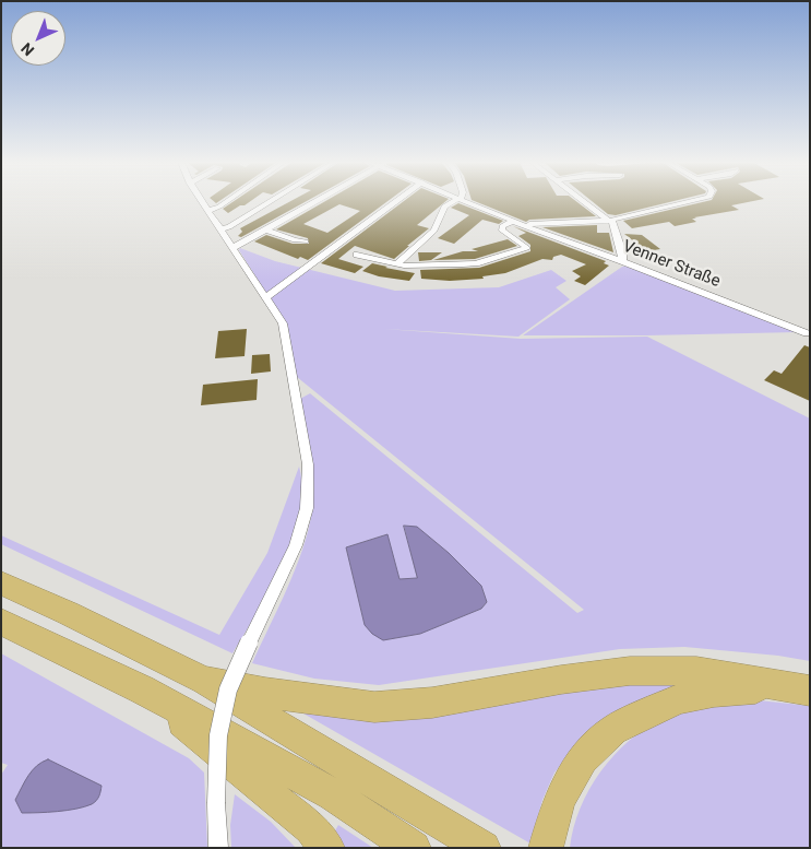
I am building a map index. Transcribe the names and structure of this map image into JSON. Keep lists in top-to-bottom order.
{
  "streets": {
    "street": ["Venner Straße"]
  },
  "north": "bottom left"
}
